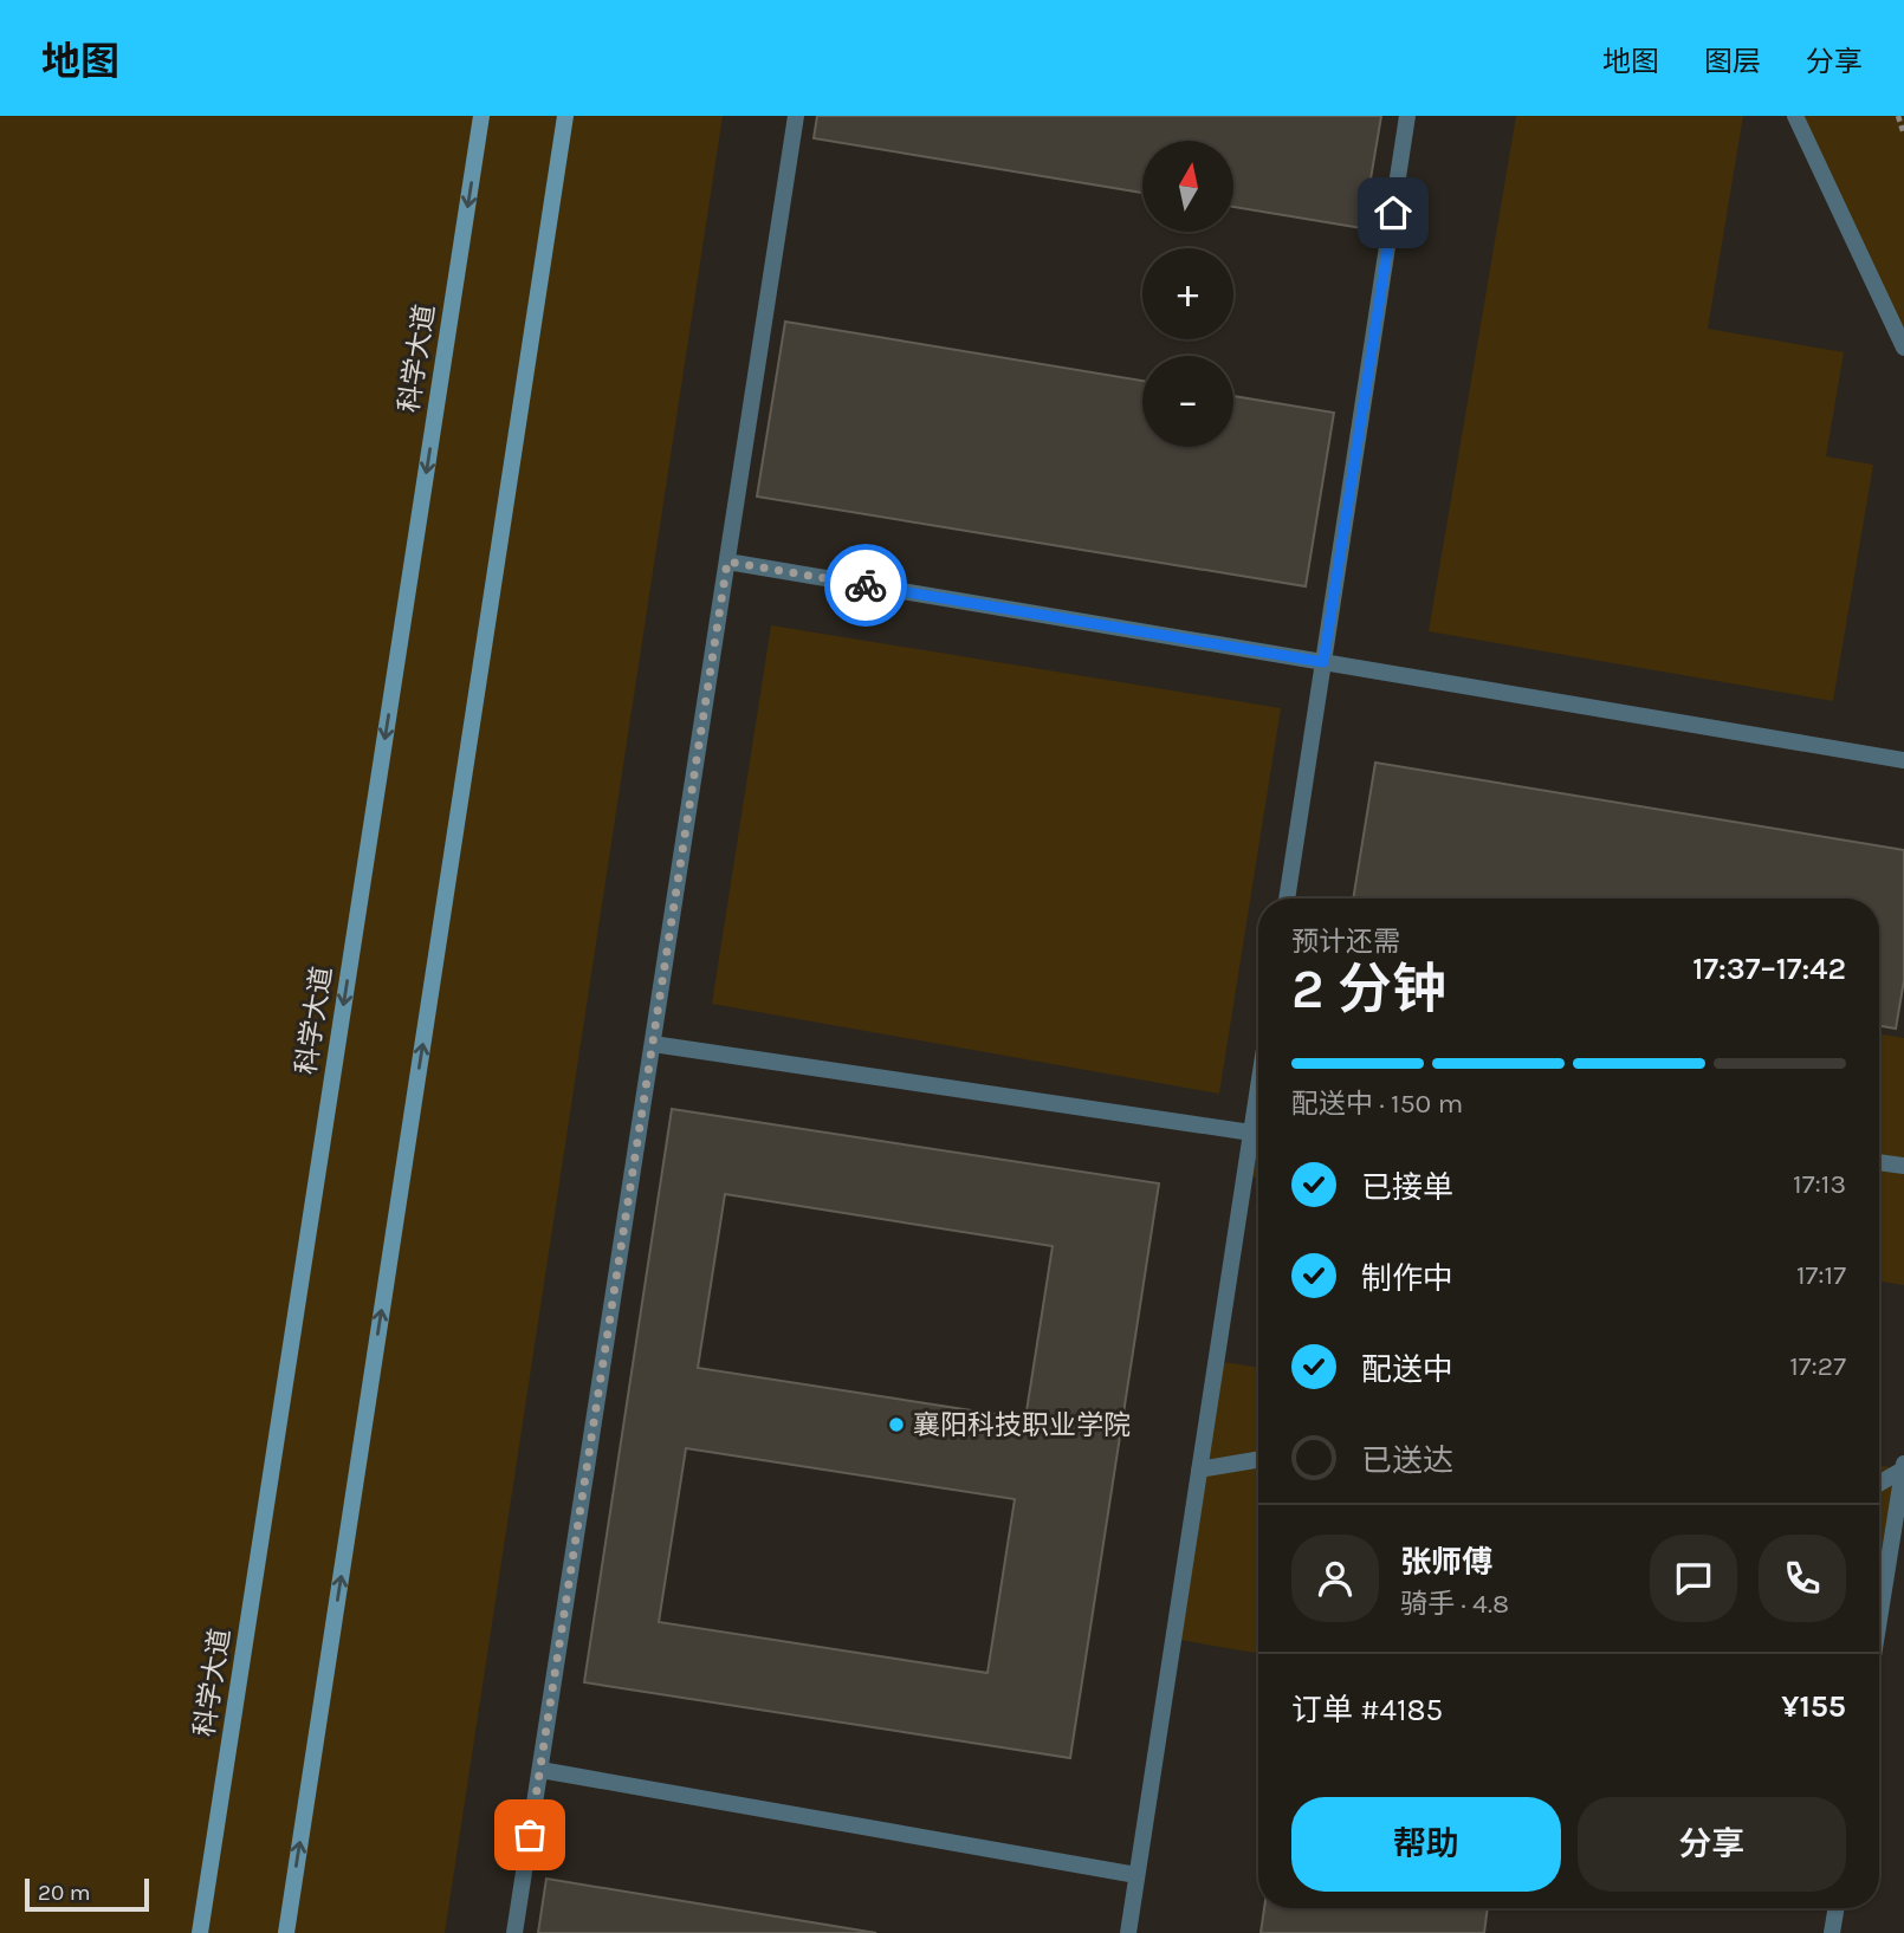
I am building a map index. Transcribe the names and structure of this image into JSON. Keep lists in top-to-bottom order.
{
  "streets": {
    "main road": ["科学大道"]
  },
  "places": ["襄阳科技职业学院"],
  "scale_bar": "20 m",
  "north": "top",
  "page": {
    "header": "地图",
    "nav": ["地图", "图层", "分享"],
    "map_buttons": ["+", "−"],
    "heading": ["2 分钟", "预计还需", "17:37–17:42"],
    "panel": [
      "张师傅",
      "骑手 · 4.8",
      "订单 #4185",
      "¥155"
    ],
    "bar": "配送中 · 150 m",
    "list": [
      ["已接单", "17:13"],
      ["制作中", "17:17"],
      ["配送中", "17:27"],
      "已送达"
    ],
    "buttons": ["帮助", "分享"],
    "scale": "20 m"
  }
}
